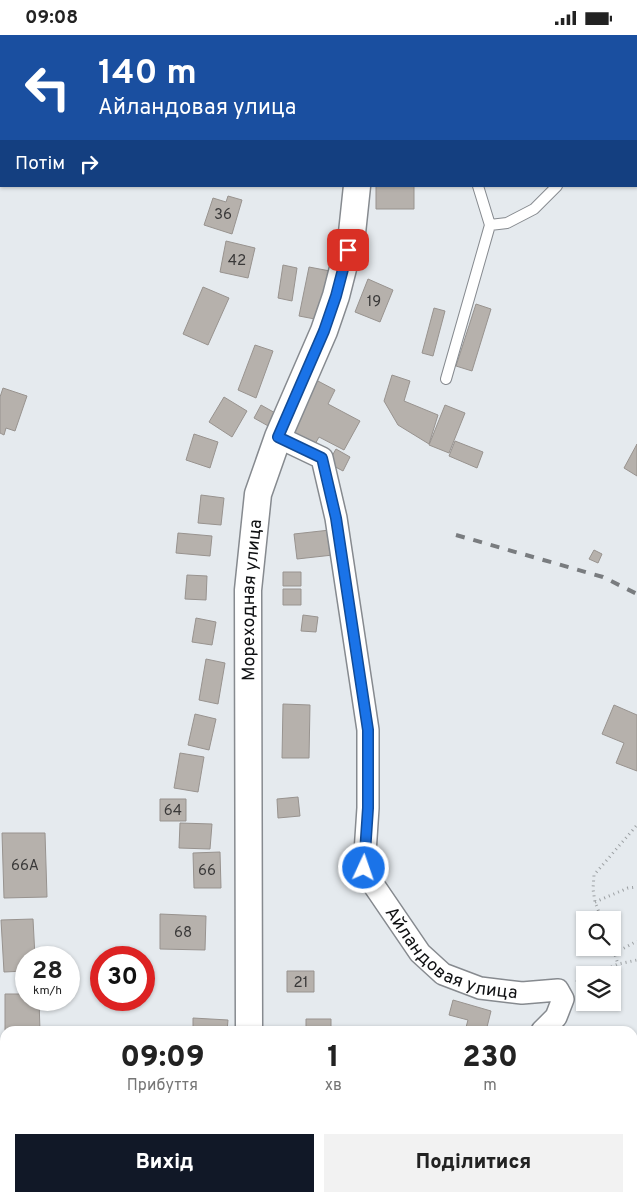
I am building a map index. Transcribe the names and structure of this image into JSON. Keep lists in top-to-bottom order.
{
  "streets": {
    "street": ["Мореходная улица", "Айландовая улица"]
  },
  "crossings": [
    ["Мореходная улица", "Айландовая улица"]
  ],
  "house_numbers": [
    "36",
    "42",
    "19",
    "64",
    "66А",
    "66",
    "68",
    "21"
  ],
  "page": {
    "status": "09:08",
    "turn": ["140 m", "Айландовая улица"],
    "then": "Потім",
    "speed": "28 km/h",
    "limit": "30",
    "eta": [
      "09:09",
      "Прибуття",
      "1",
      "хв",
      "230",
      "m"
    ],
    "buttons": ["Вихід", "Поділитися"]
  }
}
